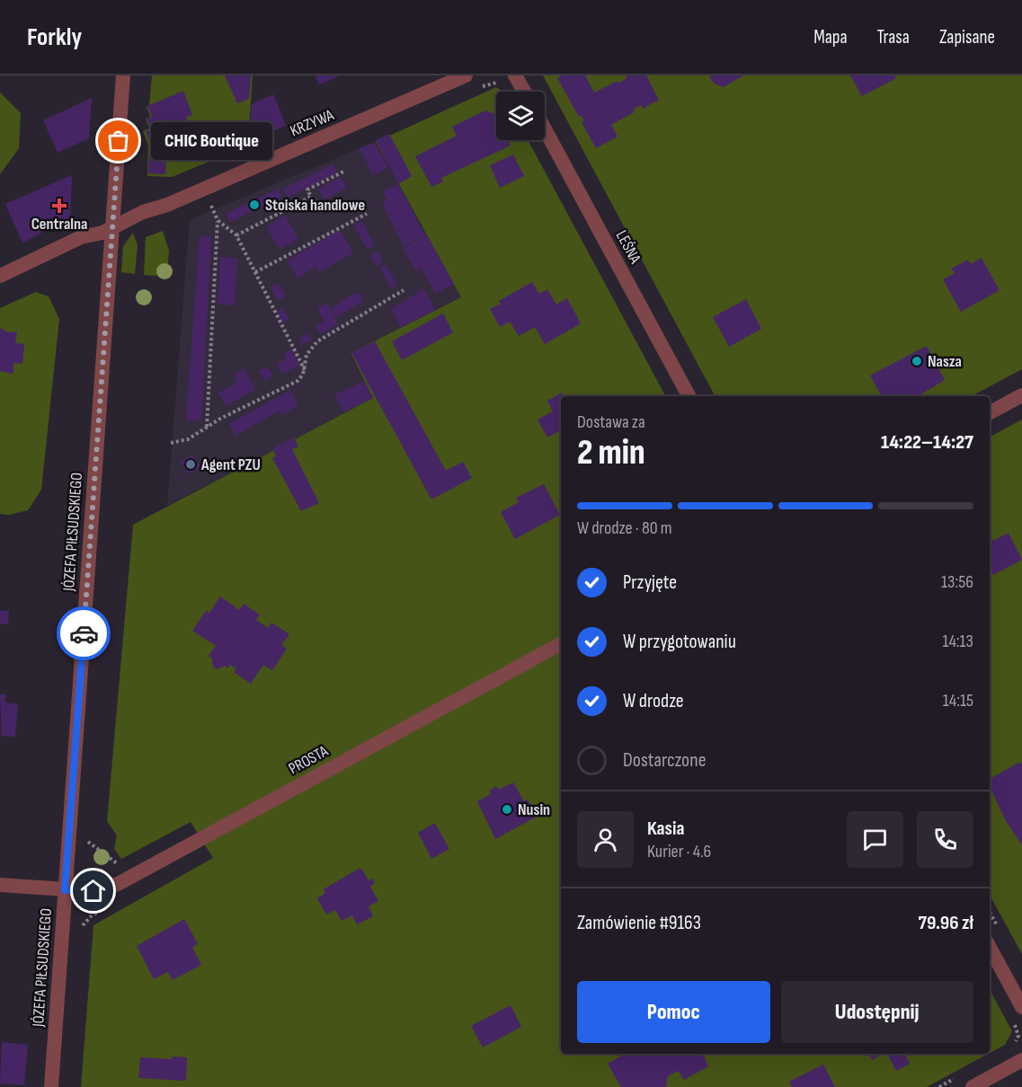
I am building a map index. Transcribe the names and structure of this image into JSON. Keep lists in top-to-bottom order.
{
  "streets": {
    "street": [
      "KRZYWA",
      "LEŚNA",
      "JÓZEFA PIŁSUDSKIEGO",
      "PROSTA"
    ]
  },
  "crossings": [
    ["KRZYWA", "JÓZEFA PIŁSUDSKIEGO"],
    ["JÓZEFA PIŁSUDSKIEGO", "PROSTA"]
  ],
  "places": {
    "other": [
      "CHIC Boutique",
      "Stoiska handlowe",
      "Nasza",
      "Agent PZU",
      "Nusin"
    ],
    "health": ["Centralna"]
  },
  "page": {
    "header": "Forkly",
    "nav": ["Mapa", "Trasa", "Zapisane"],
    "bubble": "CHIC Boutique",
    "heading": ["2 min", "Dostawa za", "14:22–14:27"],
    "panel": [
      "Kasia",
      "Kurier · 4.6",
      "Zamówienie #9163",
      "79.96 zł"
    ],
    "bar": "W drodze · 80 m",
    "list": [
      ["Przyjęte", "13:56"],
      ["W przygotowaniu", "14:13"],
      ["W drodze", "14:15"],
      "Dostarczone"
    ],
    "buttons": ["Pomoc", "Udostępnij"]
  }
}
